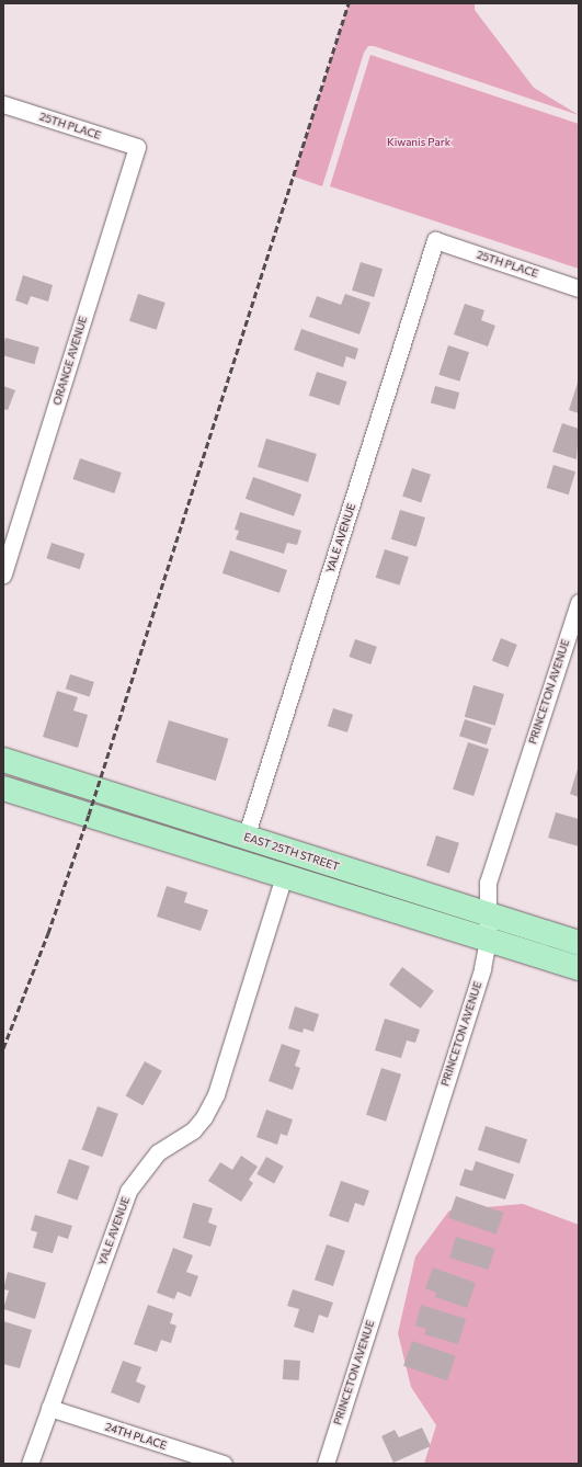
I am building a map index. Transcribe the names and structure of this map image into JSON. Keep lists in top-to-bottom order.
{
  "streets": {
    "main road": ["EAST 25TH STREET"],
    "street": [
      "25TH PLACE",
      "ORANGE AVENUE",
      "YALE AVENUE",
      "PRINCETON AVENUE",
      "24TH PLACE"
    ]
  },
  "crossings": [
    ["25TH PLACE", "ORANGE AVENUE"],
    ["25TH PLACE", "YALE AVENUE"],
    ["YALE AVENUE", "EAST 25TH STREET"],
    ["YALE AVENUE", "24TH PLACE"],
    ["PRINCETON AVENUE", "EAST 25TH STREET"]
  ],
  "parks": ["Kiwanis Park"]
}
